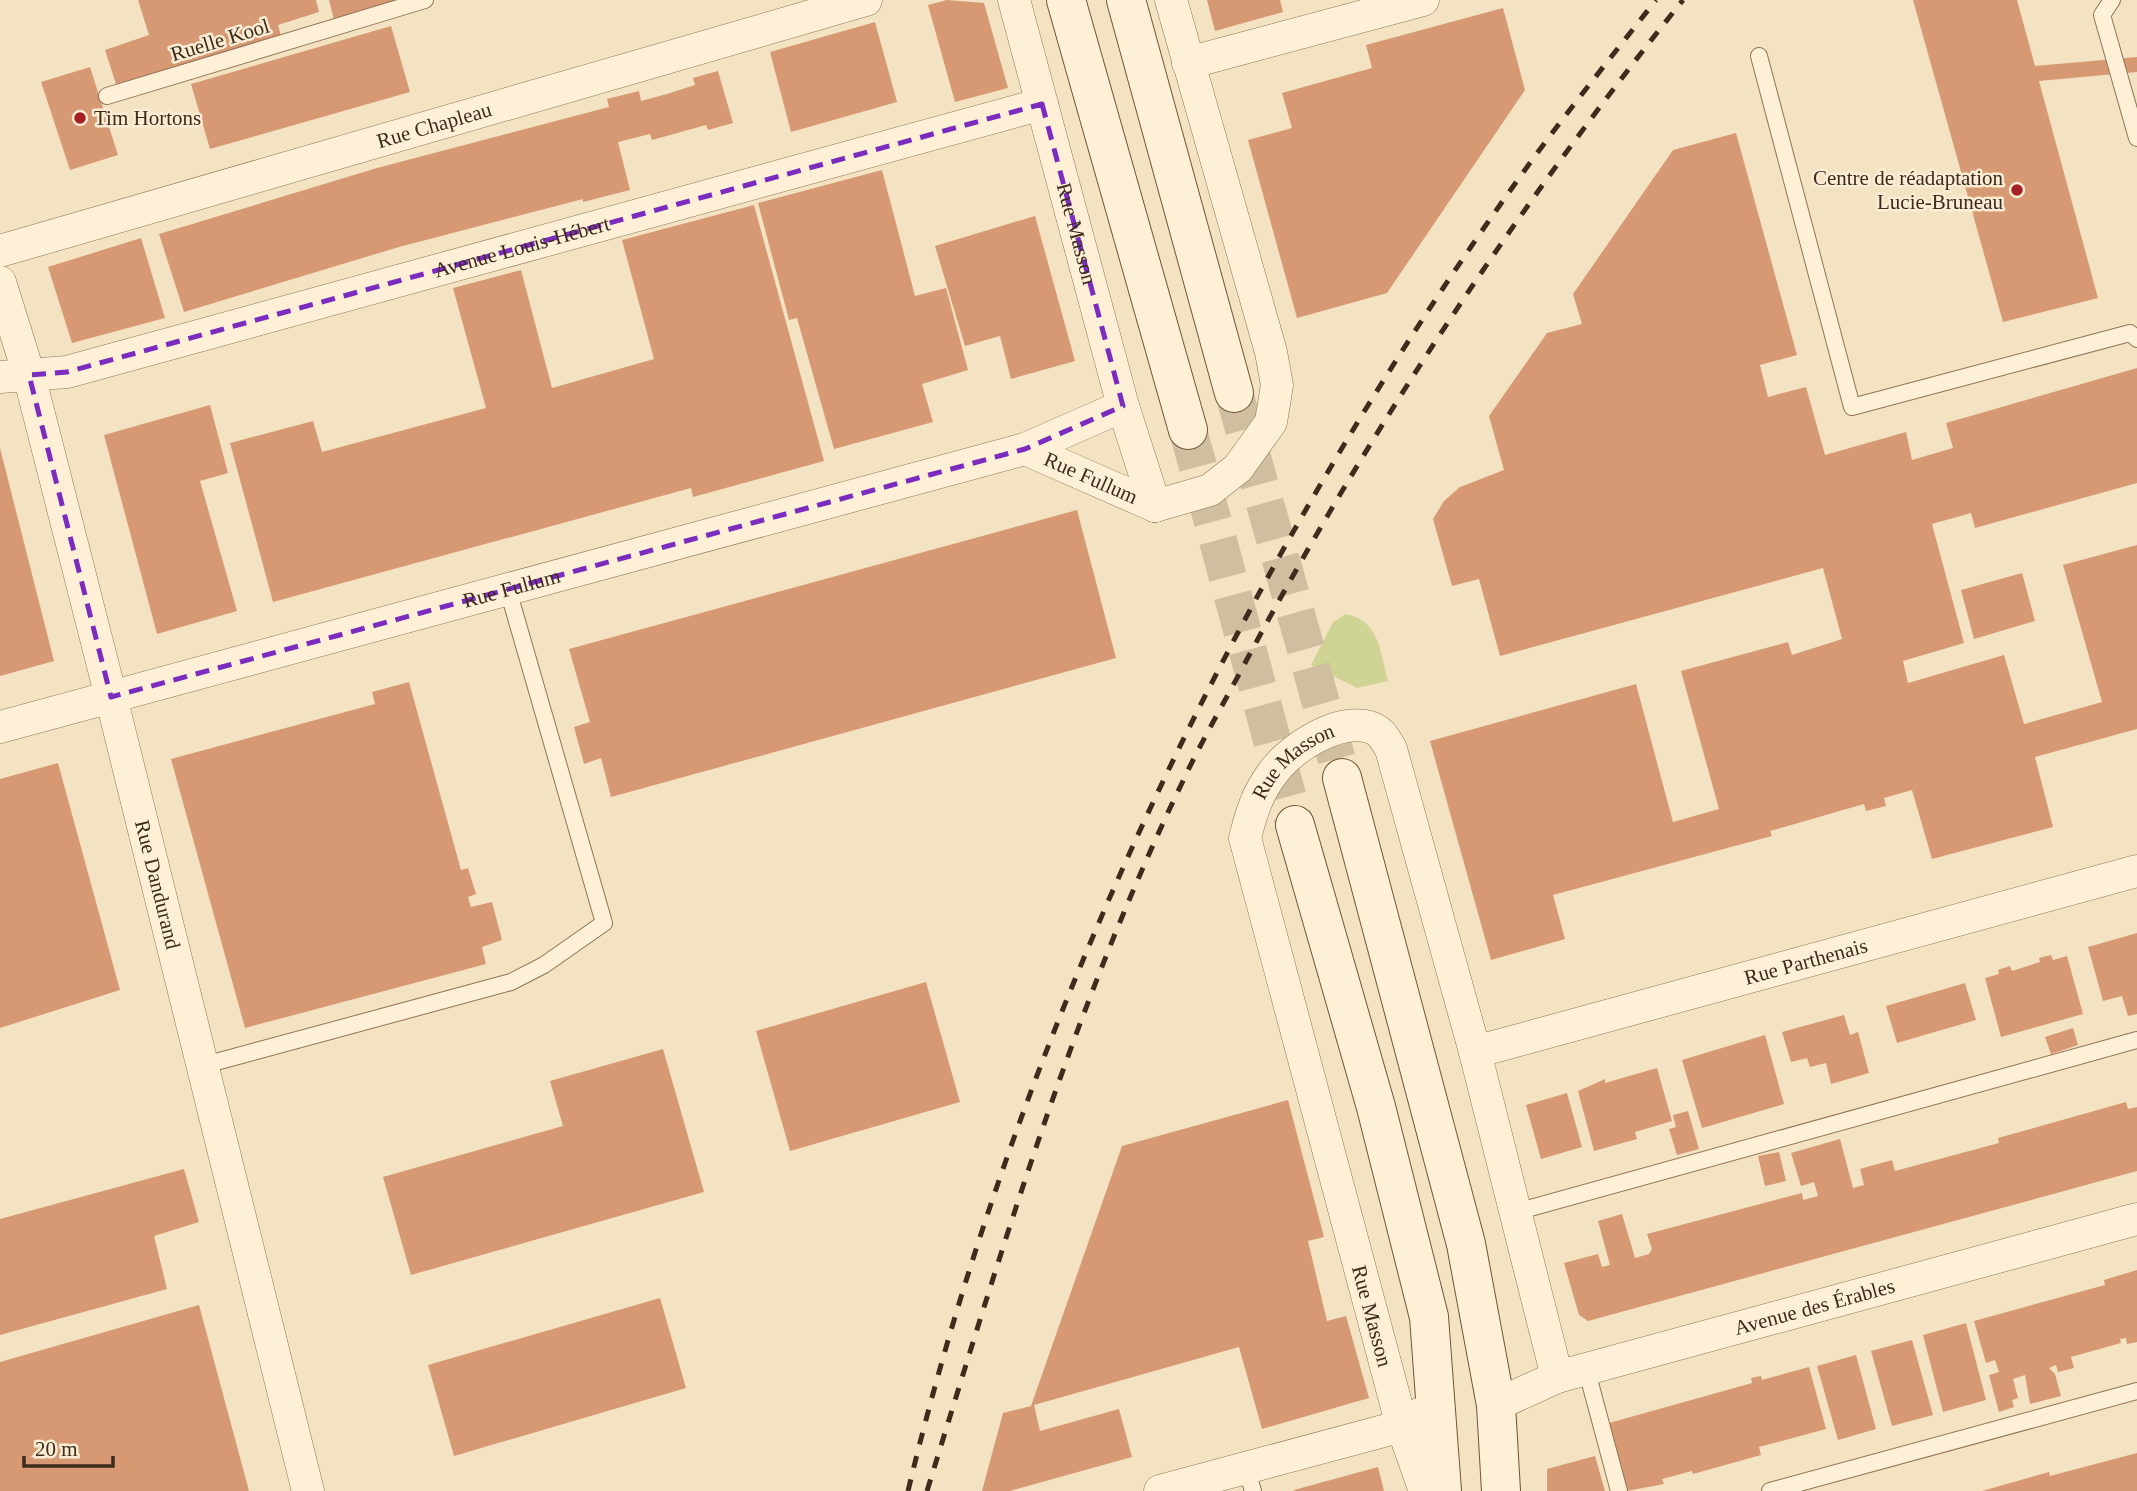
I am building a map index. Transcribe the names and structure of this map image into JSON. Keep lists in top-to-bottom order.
{
  "streets": {
    "street": [
      "Rue Chapleau",
      "Rue Masson",
      "Avenue Louis-Hébert",
      "Rue Fullum",
      "Rue Dandurand",
      "Rue Parthenais",
      "Avenue des Érables"
    ],
    "lane": ["Ruelle Kool"]
  },
  "crossings": [
    ["Rue Masson", "Avenue Louis-Hébert"],
    ["Rue Masson", "Rue Fullum"],
    ["Rue Masson", "Rue Parthenais"],
    ["Rue Masson", "Avenue des Érables"],
    ["Avenue Louis-Hébert", "Rue Dandurand"],
    ["Rue Fullum", "Rue Dandurand"]
  ],
  "places": ["Tim Hortons", "Centre de réadaptation Lucie-Bruneau"],
  "scale_bar": "20 m"
}
